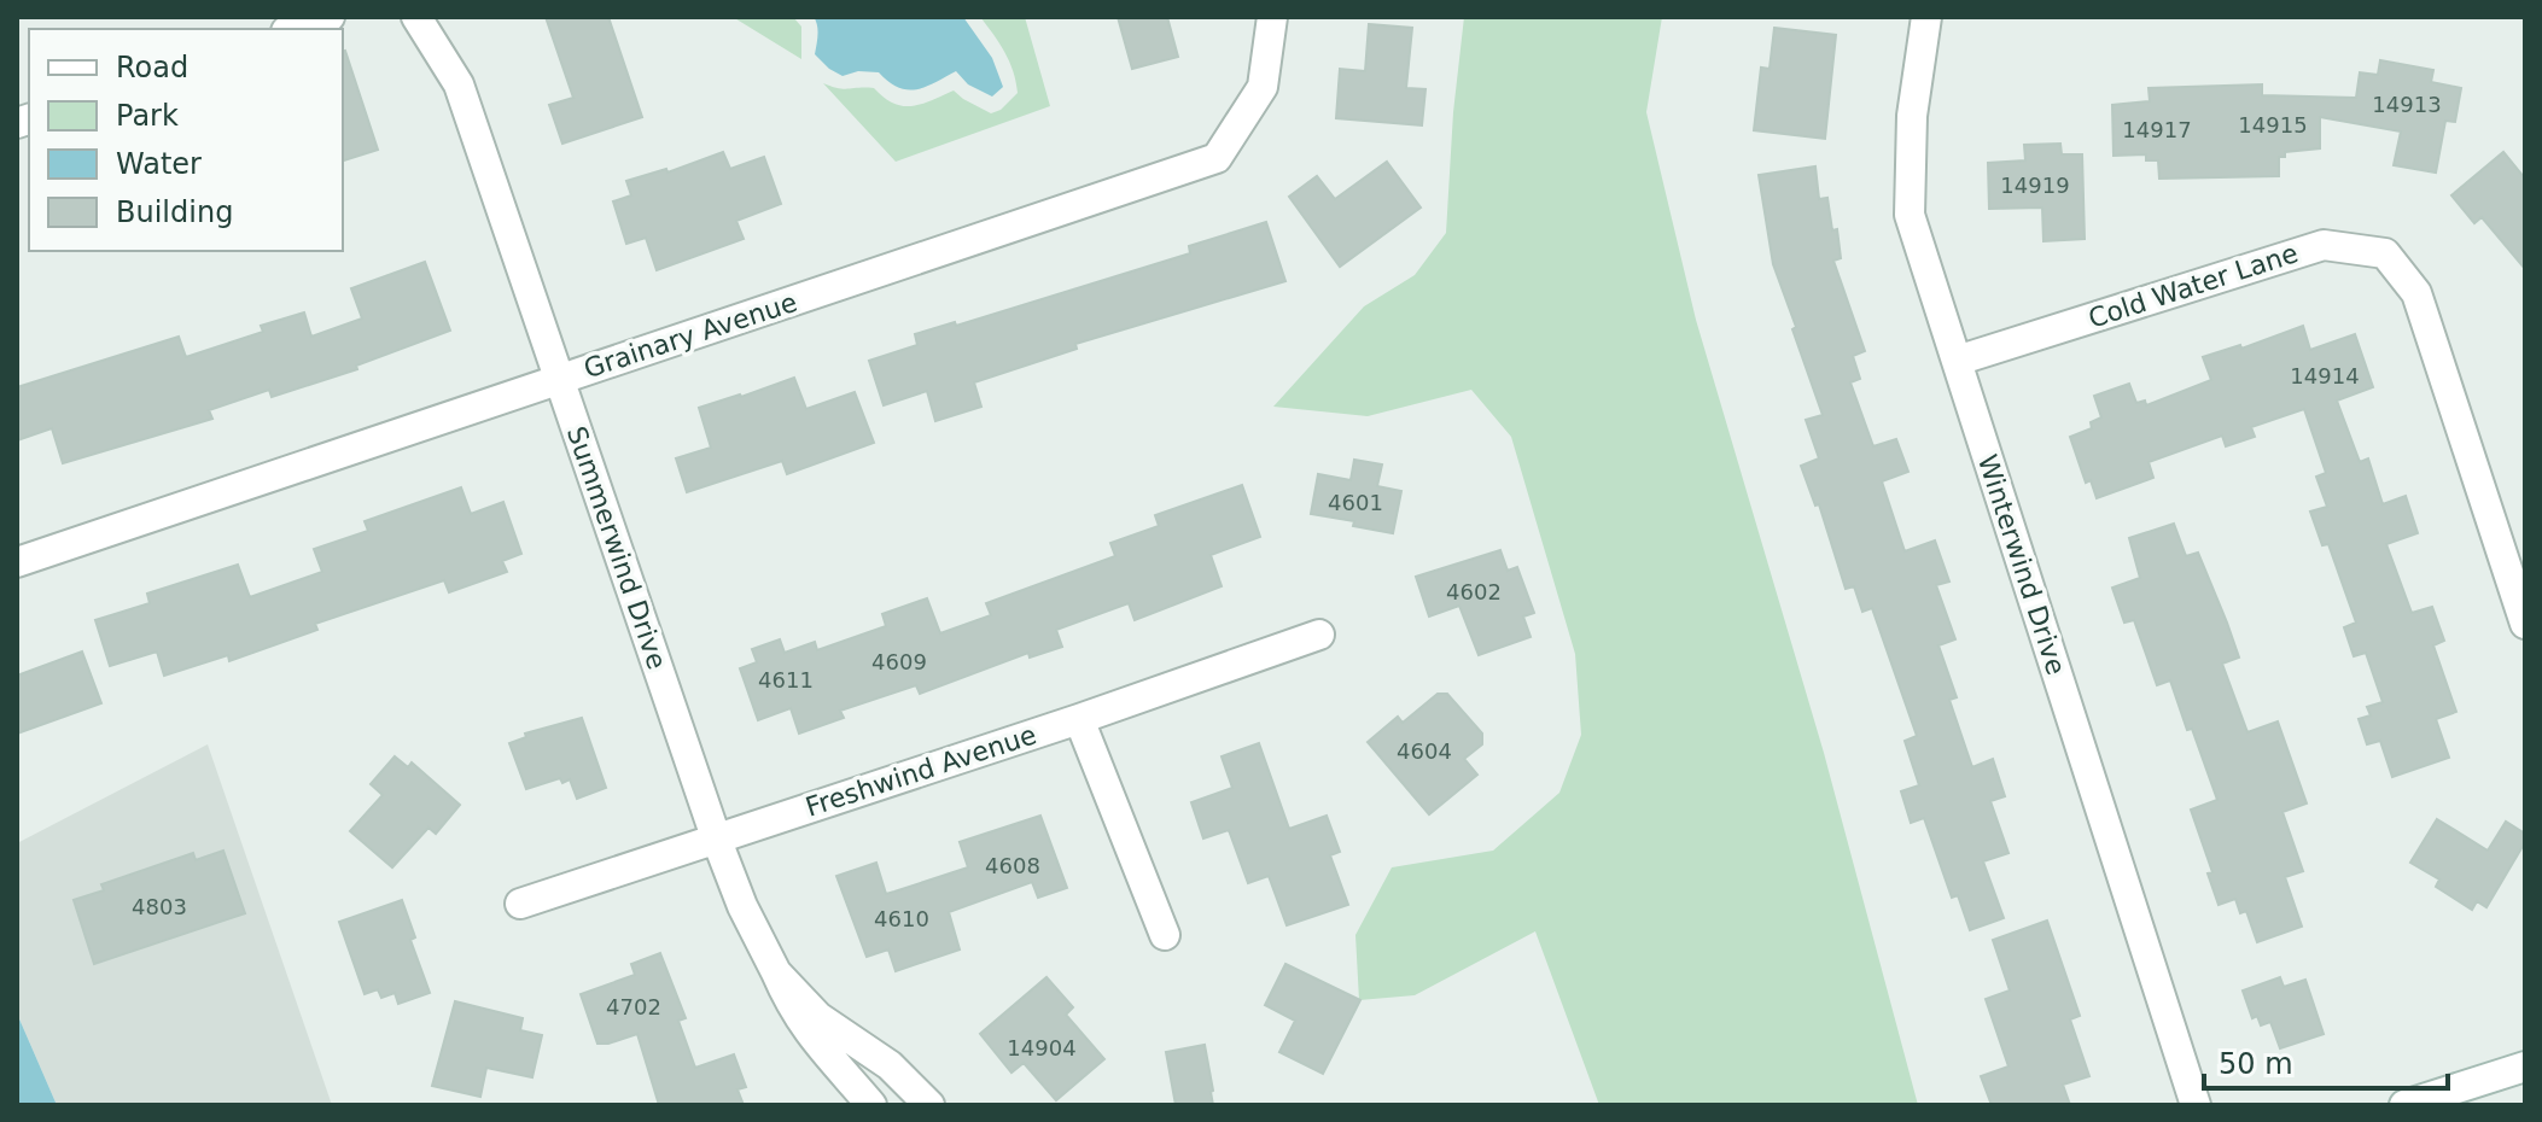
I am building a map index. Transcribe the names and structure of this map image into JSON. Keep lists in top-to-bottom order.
{
  "streets": {
    "street": [
      "Cold Water Lane",
      "Grainary Avenue",
      "Summerwind Drive",
      "Winterwind Drive",
      "Freshwind Avenue"
    ]
  },
  "crossings": [
    ["Cold Water Lane", "Winterwind Drive"],
    ["Grainary Avenue", "Summerwind Drive"],
    ["Summerwind Drive", "Freshwind Avenue"]
  ],
  "house_numbers": [
    "14913",
    "14915",
    "14917",
    "14919",
    "14914",
    "4601",
    "4602",
    "4609",
    "4611",
    "4604",
    "4608",
    "4803",
    "4610",
    "4702",
    "14904"
  ],
  "legend": [
    "Road",
    "Park",
    "Water",
    "Building"
  ],
  "scale_bar": "50 m"
}
